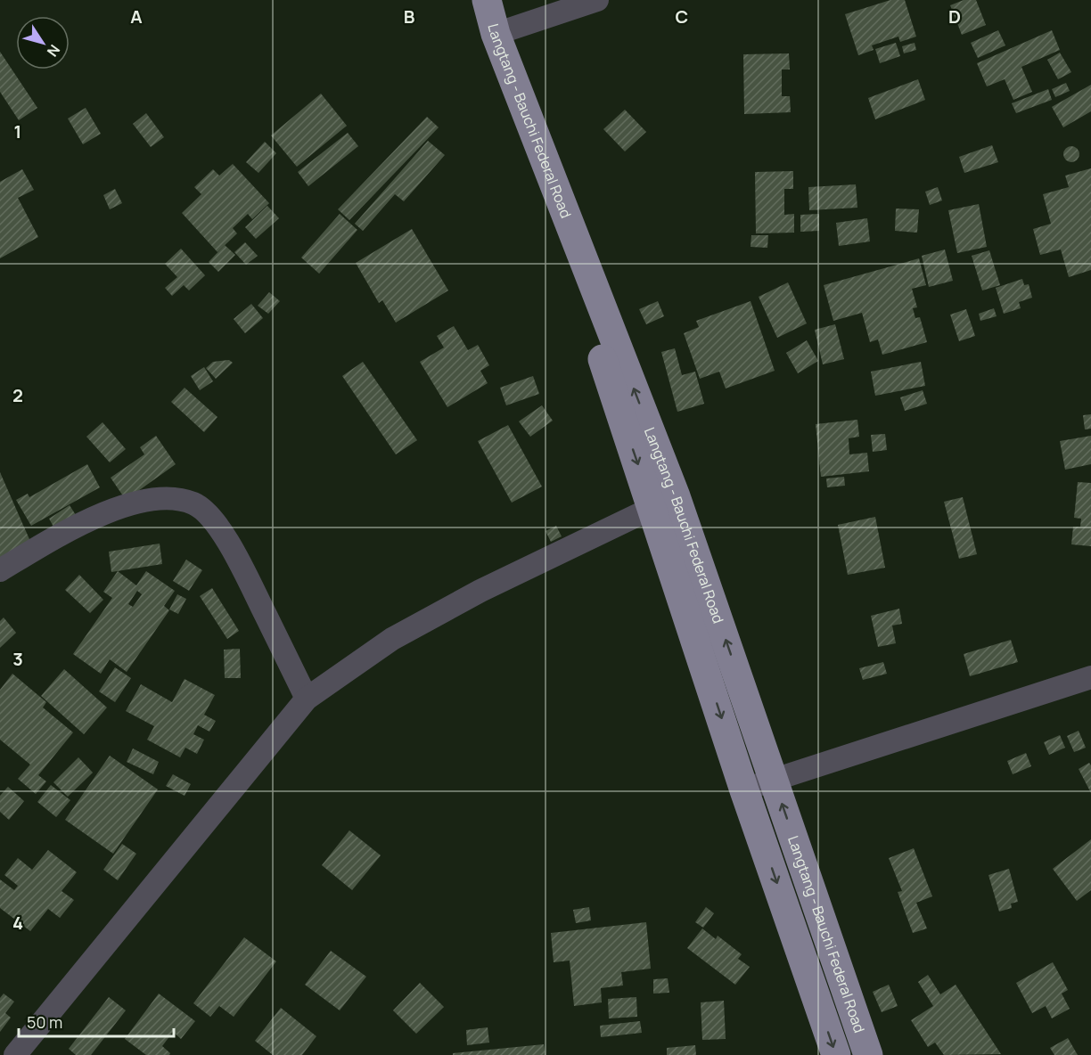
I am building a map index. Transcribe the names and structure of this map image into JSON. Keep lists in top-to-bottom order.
{
  "streets": {
    "main road": ["Langtang - Bauchi Federal Road"]
  },
  "scale_bar": "50 m",
  "north": "bottom right",
  "grid": {
    "columns": [
      "A",
      "B",
      "C",
      "D"
    ],
    "rows": [
      "1",
      "2",
      "3",
      "4"
    ]
  }
}
